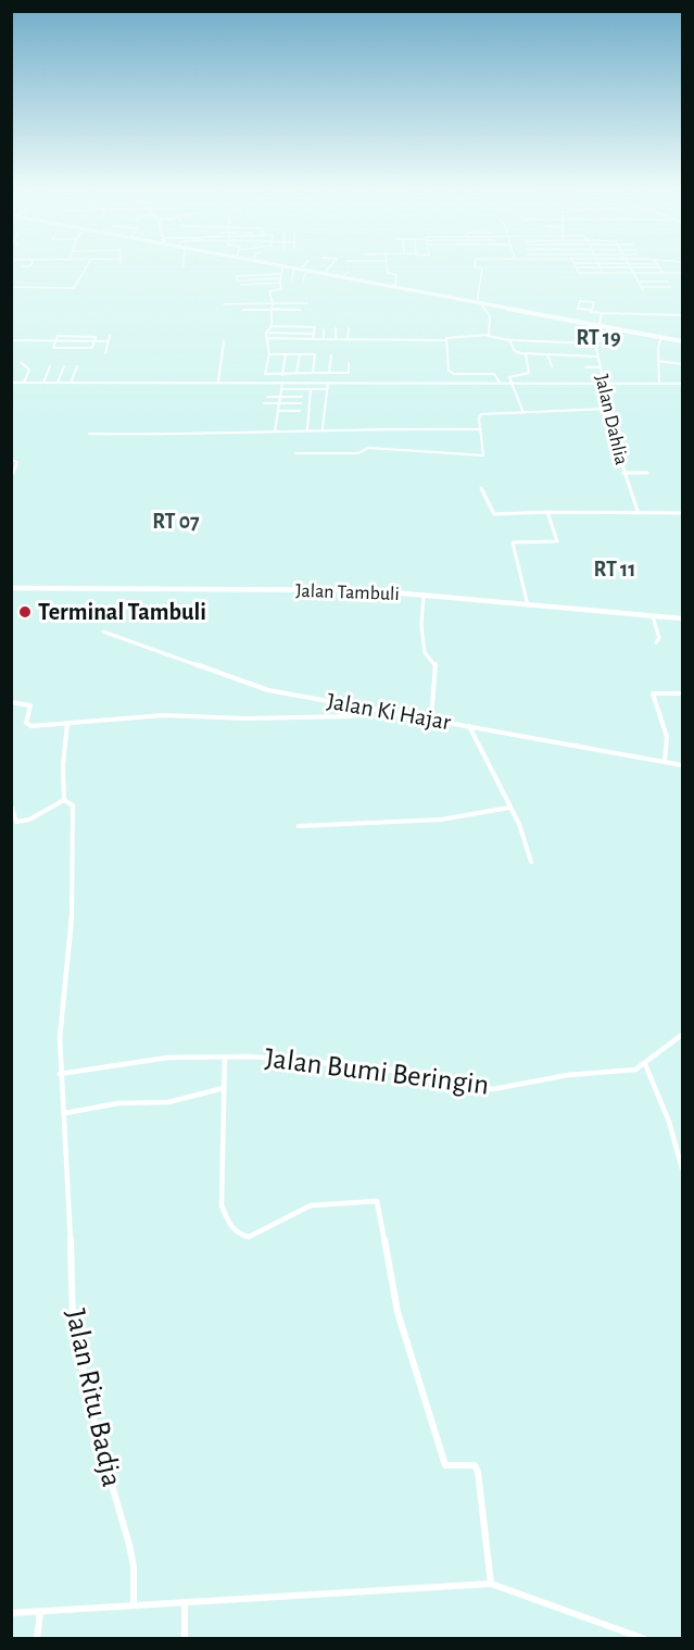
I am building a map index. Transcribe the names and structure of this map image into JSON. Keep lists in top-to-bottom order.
{
  "streets": {
    "street": [
      "Jalan Dahlia",
      "Jalan Tambuli",
      "Jalan Ki Hajar",
      "Jalan Bumi Beringin",
      "Jalan Ritu Badja"
    ]
  },
  "crossings": [
    ["Jalan Bumi Beringin", "Jalan Ritu Badja"]
  ],
  "districts": ["RT 19", "RT 07", "RT 11"],
  "places": ["Terminal Tambuli"]
}
